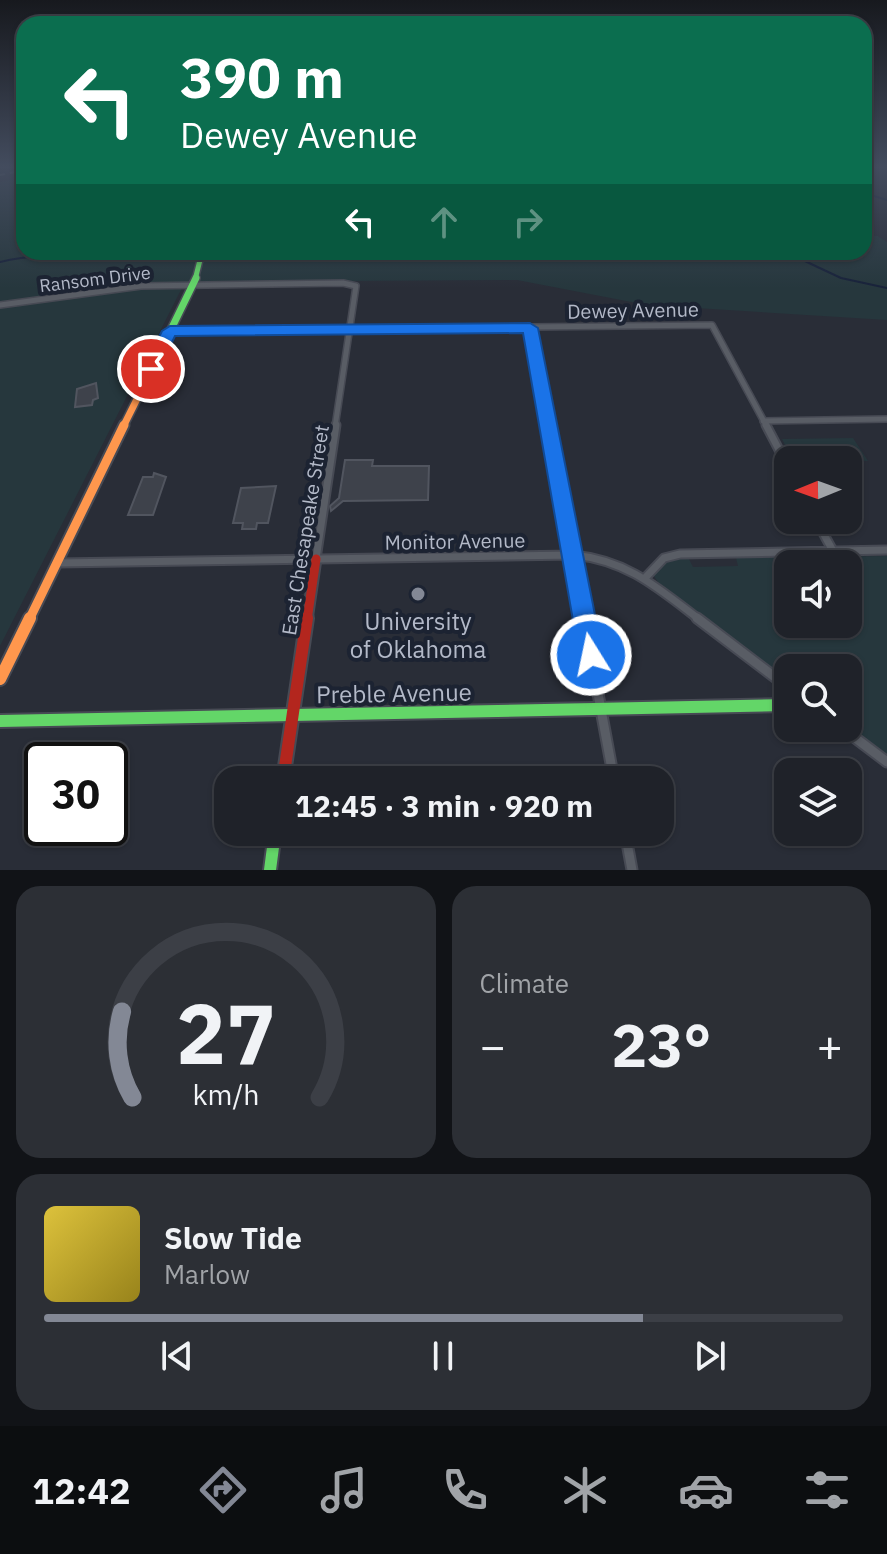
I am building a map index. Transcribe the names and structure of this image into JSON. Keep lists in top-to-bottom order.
{
  "streets": {
    "street": [
      "Ransom Drive",
      "Dewey Avenue",
      "East Chesapeake Street",
      "Monitor Avenue",
      "Preble Avenue"
    ]
  },
  "crossings": [
    ["Ransom Drive", "East Chesapeake Street"],
    ["Dewey Avenue", "East Chesapeake Street"],
    ["East Chesapeake Street", "Monitor Avenue"],
    ["East Chesapeake Street", "Preble Avenue"]
  ],
  "places": ["University of Oklahoma"],
  "north": "left",
  "page": {
    "turn": ["390 m", "Dewey Avenue"],
    "limit": "30",
    "trip": "12:45 · 3 min · 920 m",
    "tile": "Climate",
    "heat": ["−", "23°", "+"],
    "song": ["Slow Tide", "Marlow"],
    "tabs": "12:42",
    "gauge": ["27", "km/h"]
  }
}
